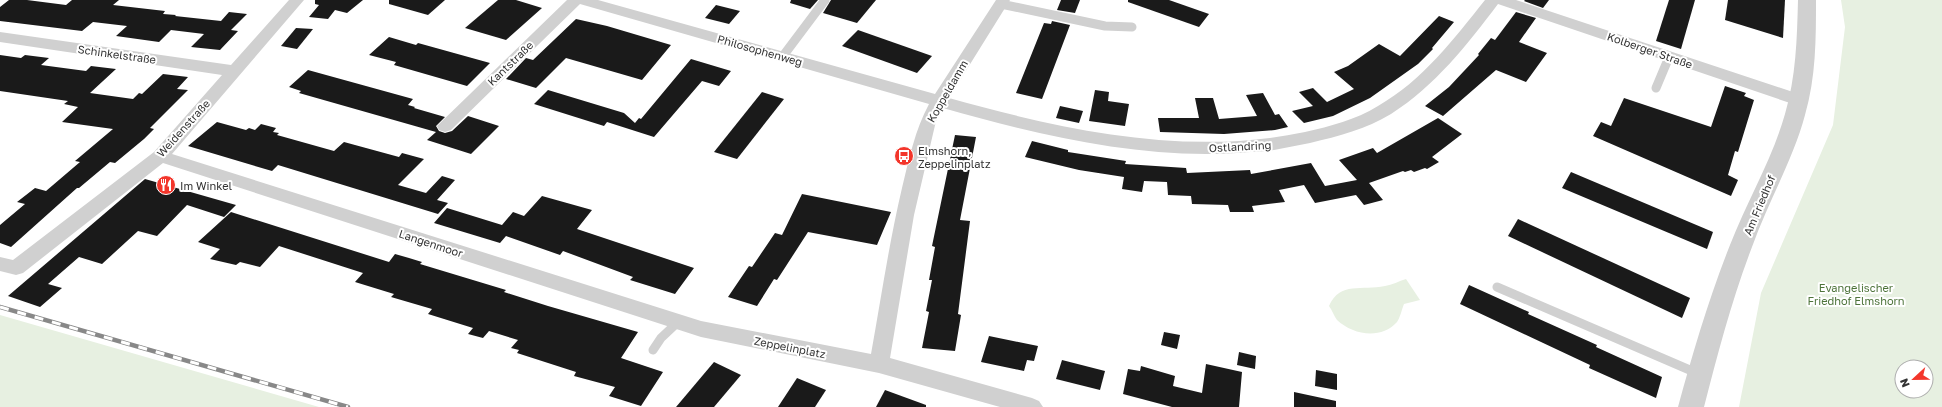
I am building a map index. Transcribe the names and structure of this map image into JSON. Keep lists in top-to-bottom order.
{
  "streets": {
    "street": [
      "Philosophenweg",
      "Kolberger Straße",
      "Schinkelstraße",
      "Kantstraße",
      "Koppeldamm",
      "Weidenstraße",
      "Ostlandring",
      "Am Friedhof",
      "Langenmoor",
      "Zeppelinplatz"
    ]
  },
  "crossings": [
    ["Philosophenweg", "Koppeldamm"],
    ["Philosophenweg", "Ostlandring"],
    ["Kolberger Straße", "Am Friedhof"],
    ["Schinkelstraße", "Weidenstraße"],
    ["Koppeldamm", "Ostlandring"],
    ["Koppeldamm", "Zeppelinplatz"],
    ["Weidenstraße", "Langenmoor"],
    ["Langenmoor", "Zeppelinplatz"]
  ],
  "parks": ["Evangelischer Friedhof Elmshorn"],
  "places": {
    "bus stop": ["Elmshorn, Zeppelinplatz"],
    "restaurant": ["Im Winkel"]
  },
  "north": "left"
}
